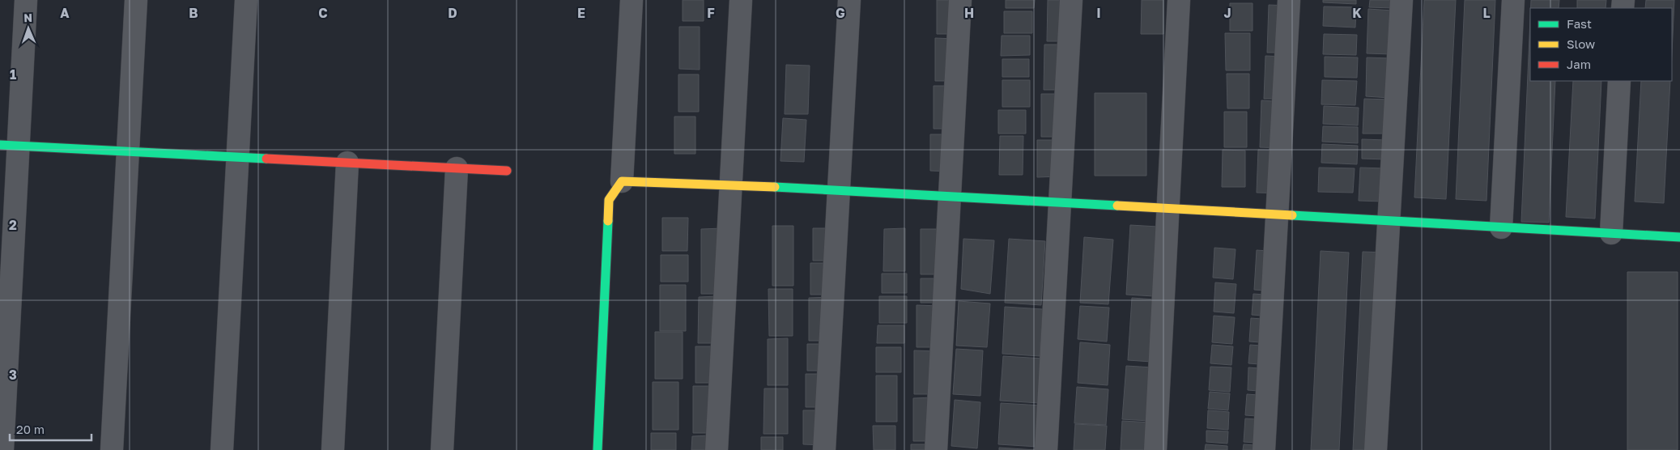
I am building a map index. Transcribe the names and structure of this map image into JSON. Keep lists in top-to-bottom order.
{
  "legend": ["Fast", "Slow", "Jam"],
  "scale_bar": "20 m",
  "north": "top",
  "grid": {
    "columns": [
      "A",
      "B",
      "C",
      "D",
      "E",
      "F",
      "G",
      "H",
      "I",
      "J",
      "K",
      "L"
    ],
    "rows": ["1", "2", "3"]
  }
}
